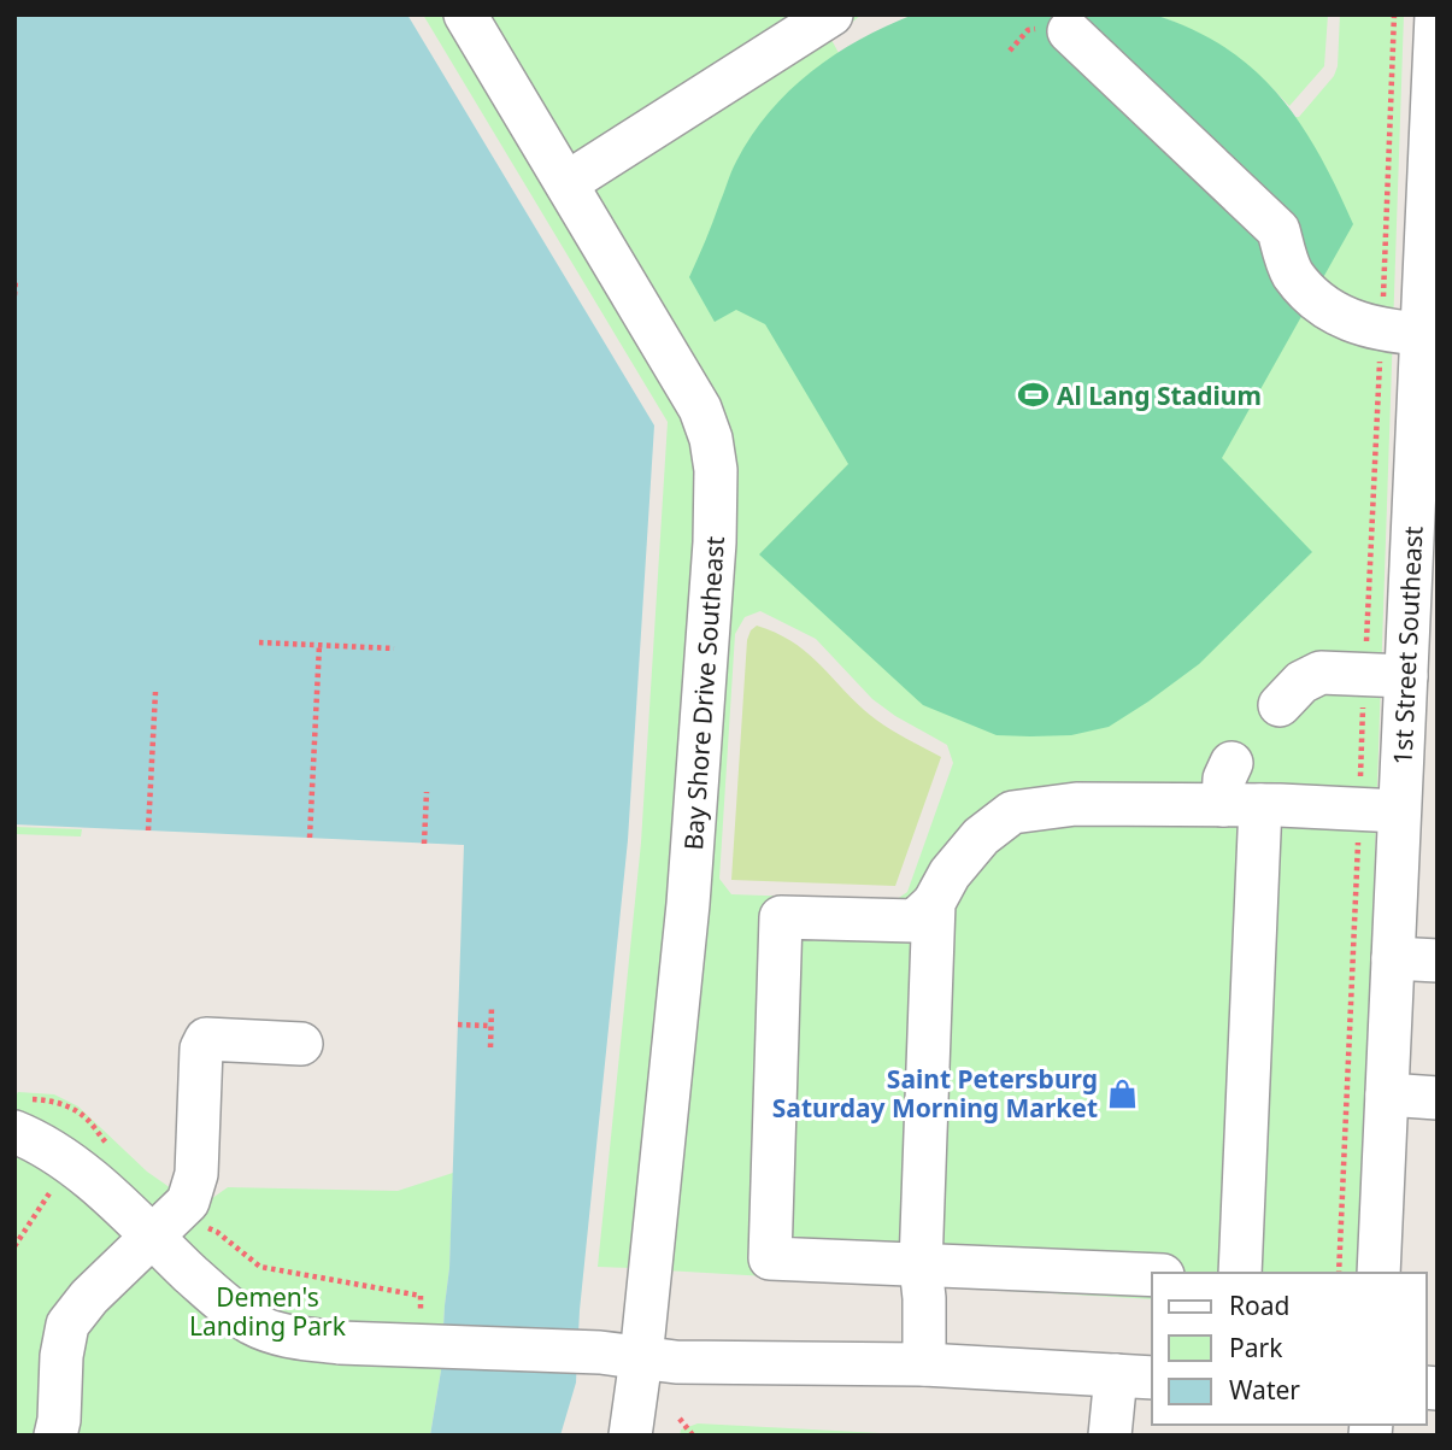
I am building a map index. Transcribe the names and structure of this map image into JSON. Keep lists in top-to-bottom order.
{
  "streets": {
    "street": ["1st Street Southeast", "Bay Shore Drive Southeast"]
  },
  "parks": ["Demen's Landing Park"],
  "places": {
    "sports": ["Al Lang Stadium"],
    "shop": ["Saint Petersburg Saturday Morning Market"]
  },
  "legend": ["Road", "Park", "Water"]
}
